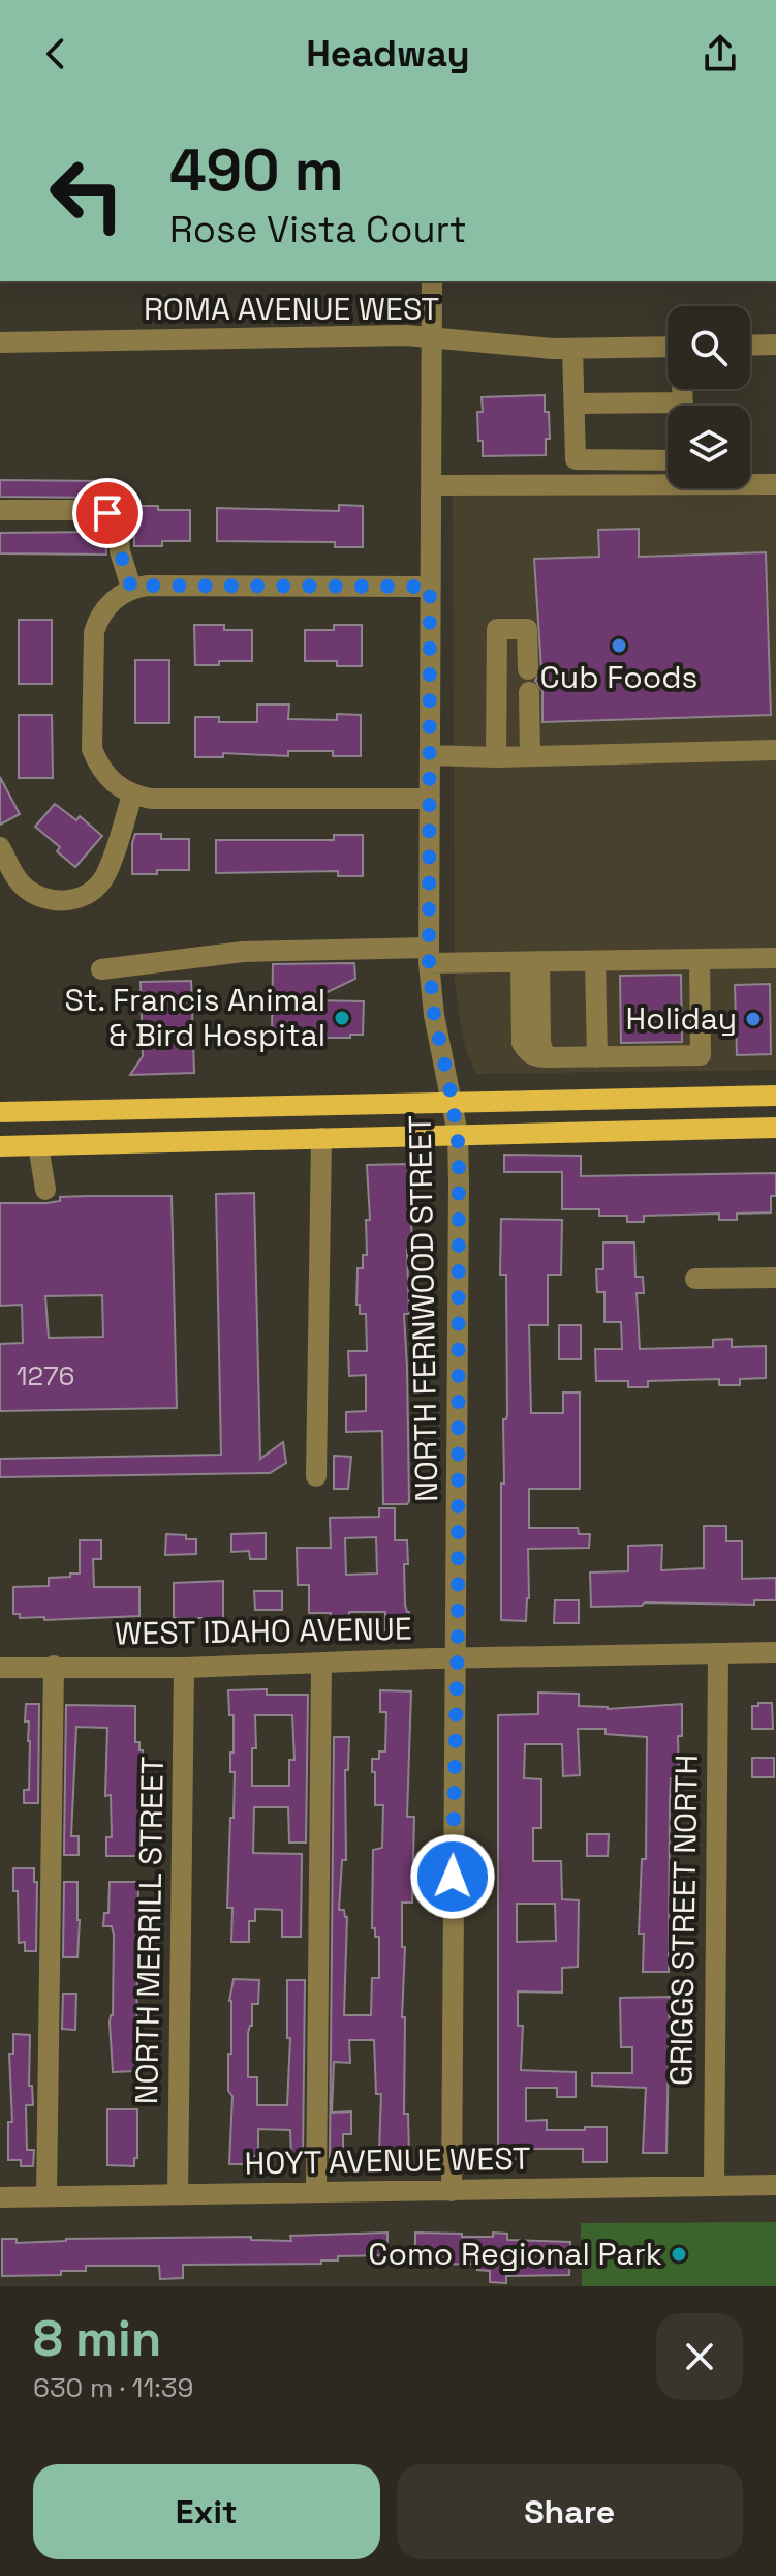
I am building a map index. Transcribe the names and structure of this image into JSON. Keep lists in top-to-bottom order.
{
  "streets": {
    "street": [
      "ROMA AVENUE WEST",
      "NORTH FERNWOOD STREET",
      "WEST IDAHO AVENUE",
      "GRIGGS STREET NORTH",
      "NORTH MERRILL STREET",
      "HOYT AVENUE WEST"
    ]
  },
  "crossings": [
    ["ROMA AVENUE WEST", "NORTH FERNWOOD STREET"],
    ["NORTH FERNWOOD STREET", "WEST IDAHO AVENUE"],
    ["NORTH FERNWOOD STREET", "HOYT AVENUE WEST"],
    ["WEST IDAHO AVENUE", "GRIGGS STREET NORTH"],
    ["WEST IDAHO AVENUE", "NORTH MERRILL STREET"],
    ["GRIGGS STREET NORTH", "HOYT AVENUE WEST"],
    ["NORTH MERRILL STREET", "HOYT AVENUE WEST"]
  ],
  "places": [
    "Cub Foods",
    "St. Francis Animal & Bird Hospital",
    "Holiday",
    "Como Regional Park"
  ],
  "house_numbers": ["1276"],
  "page": {
    "header": "Headway",
    "turn": ["490 m", "Rose Vista Court"],
    "heading": ["8 min", "630 m · 11:39"],
    "buttons": ["Exit", "Share"]
  }
}
